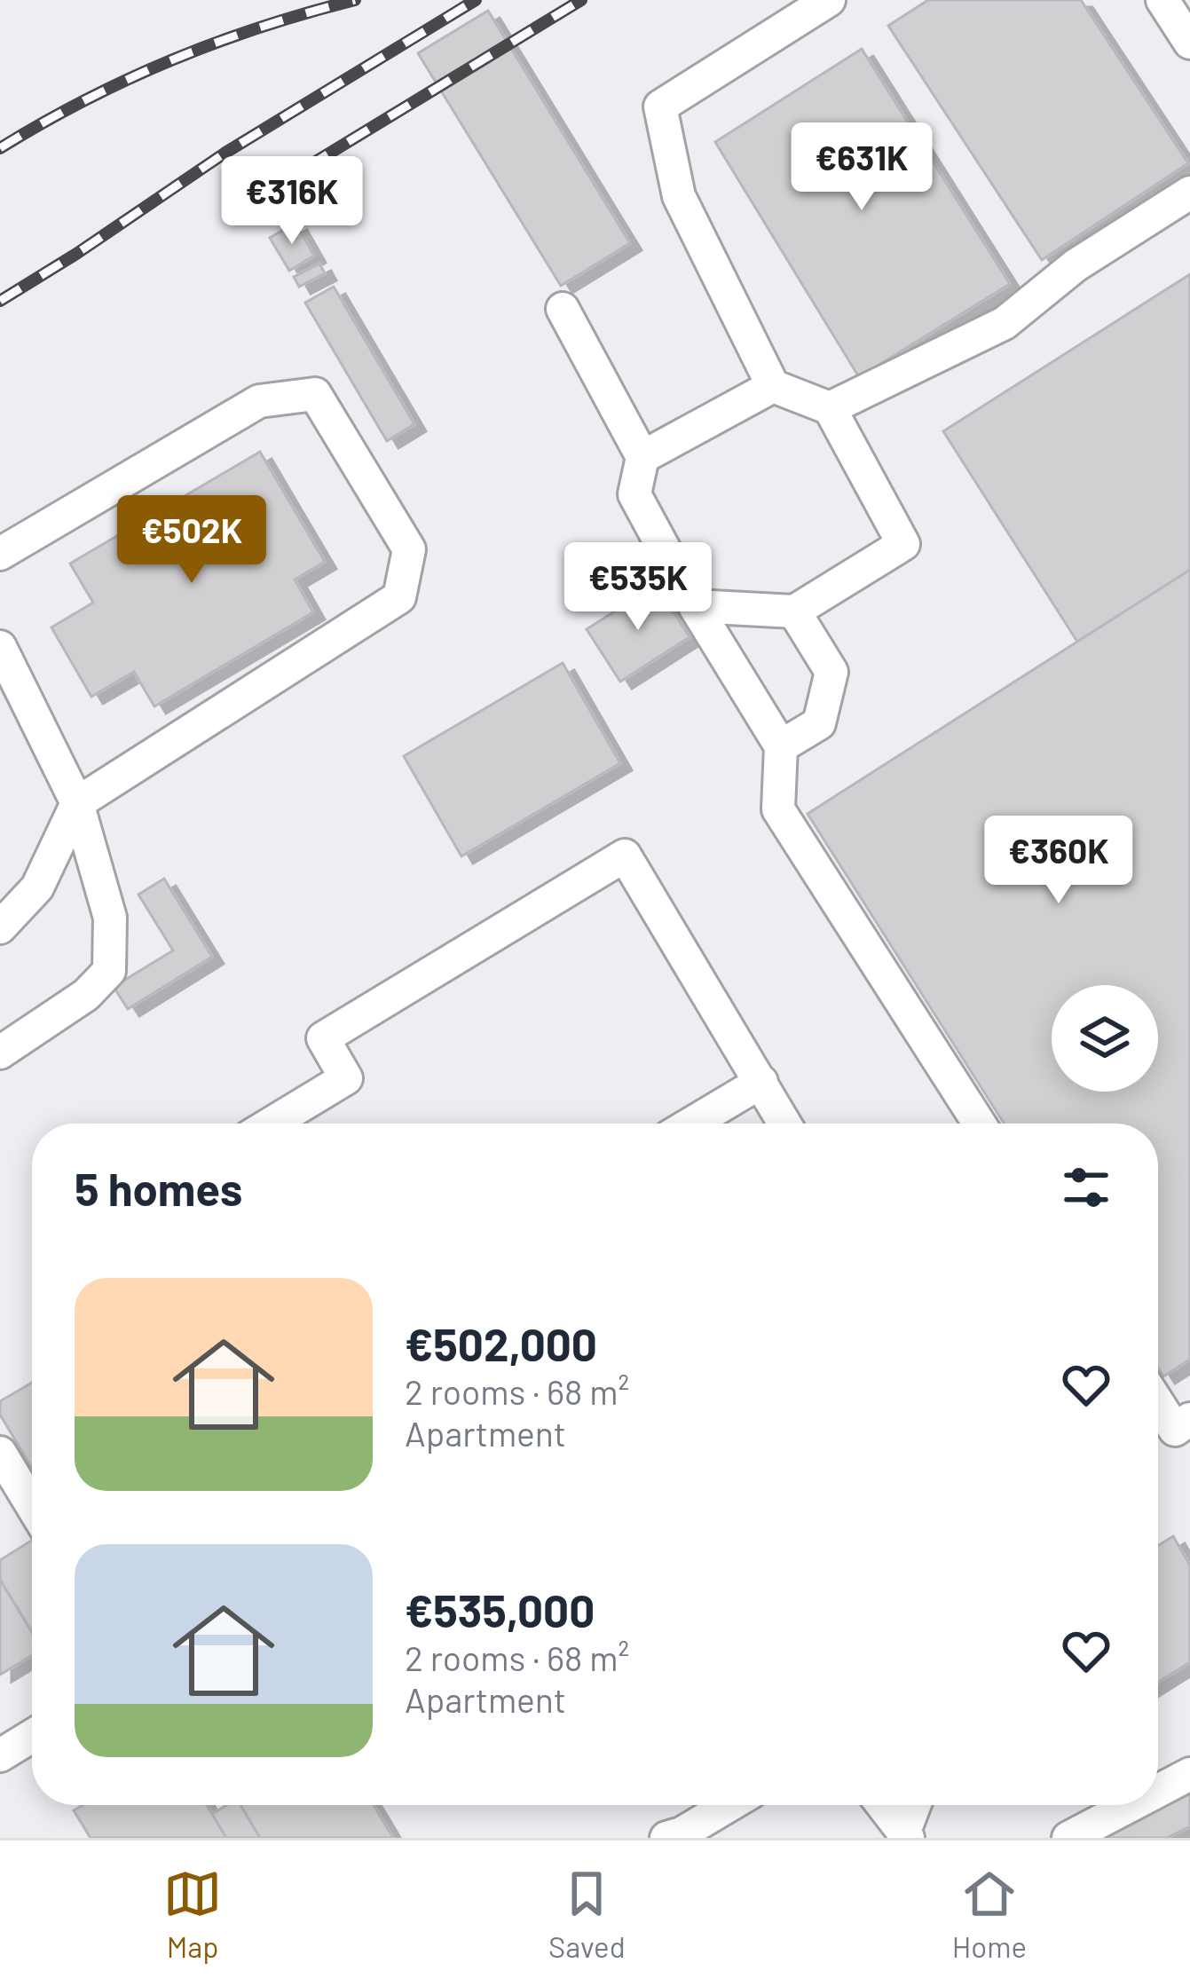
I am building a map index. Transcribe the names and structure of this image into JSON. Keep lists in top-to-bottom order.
{
  "page": {
    "price": [
      "€631K",
      "€316K",
      "€502K",
      "€535K",
      "€360K"
    ],
    "heading": "5 homes",
    "list": [
      {
        "name": "€502,000",
        "note": "2 rooms · 68 m² · Apartment"
      },
      {
        "name": "€535,000",
        "note": "2 rooms · 68 m² · Apartment"
      }
    ],
    "tabs": ["Map", "Saved", "Home"]
  }
}
